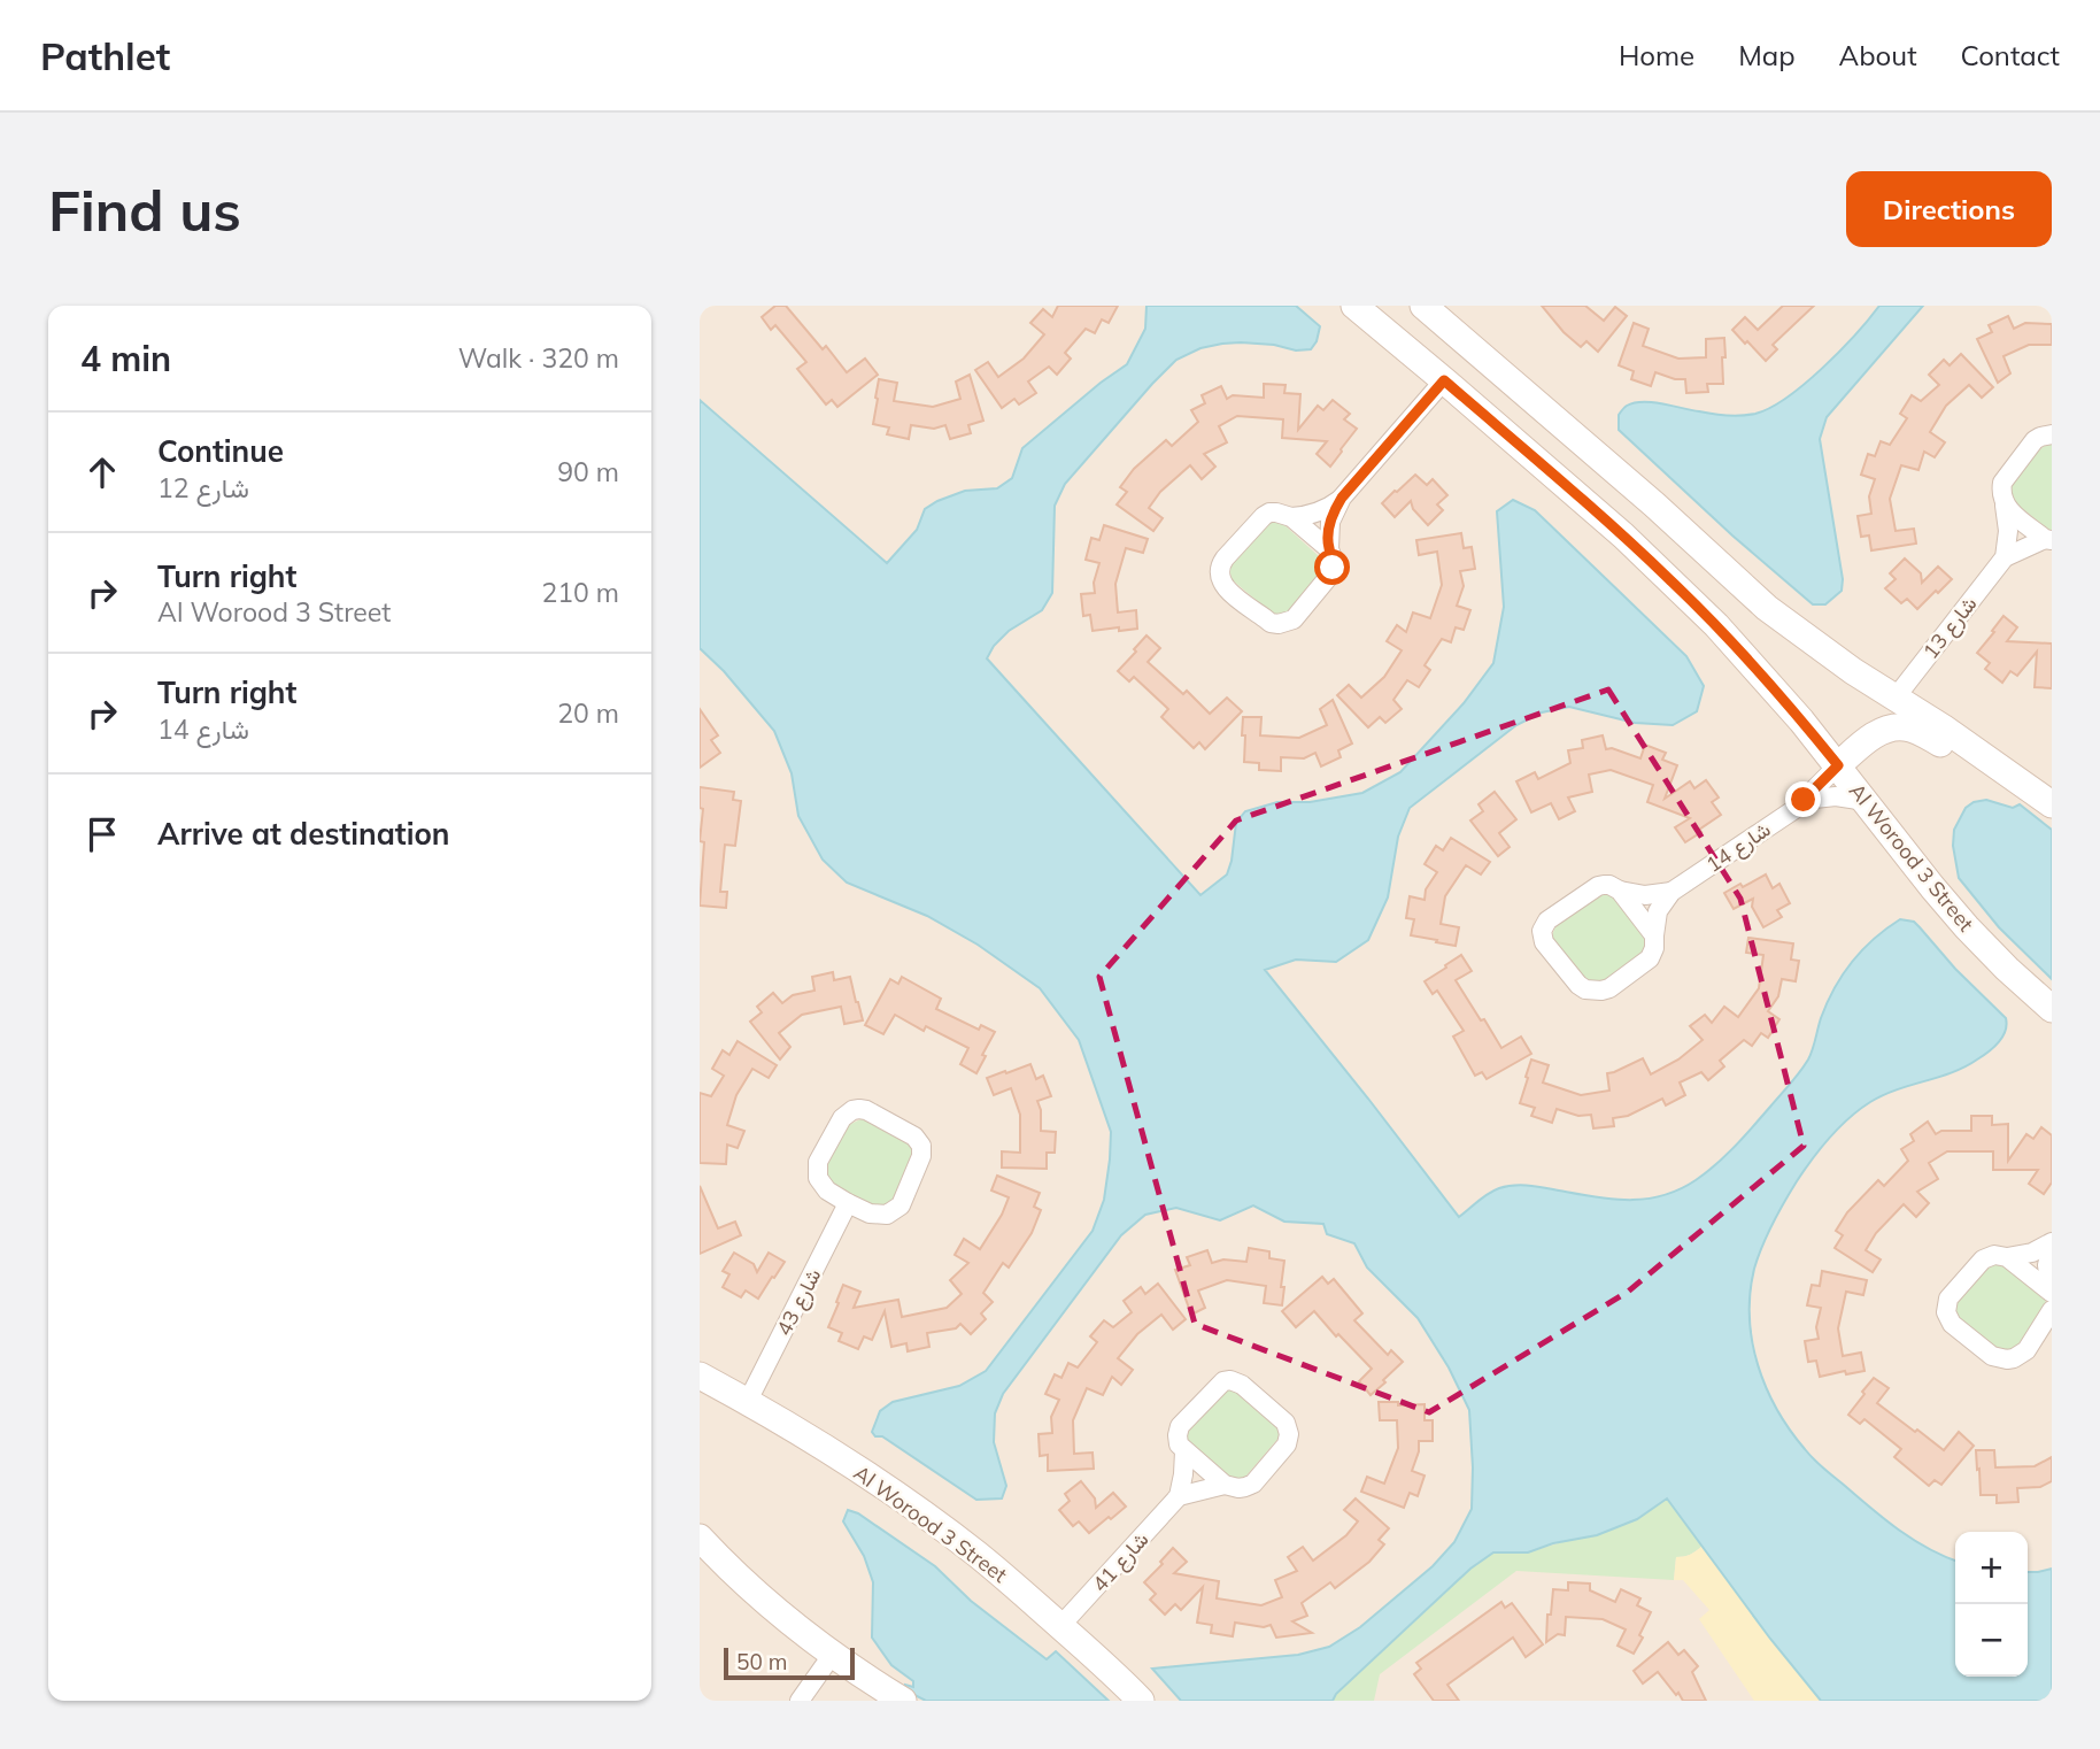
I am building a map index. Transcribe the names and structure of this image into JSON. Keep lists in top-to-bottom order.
{
  "streets": {
    "street": [
      "شارع 13",
      "شارع 14",
      "Al Worood 3 Street",
      "شارع 43",
      "شارع 41"
    ]
  },
  "crossings": [
    ["شارع 14", "Al Worood 3 Street"],
    ["Al Worood 3 Street", "شارع 43"],
    ["Al Worood 3 Street", "شارع 41"]
  ],
  "scale_bar": "50 m",
  "page": {
    "header": "Pathlet",
    "nav": [
      "Home",
      "Map",
      "About",
      "Contact"
    ],
    "buttons": "Directions",
    "title": "Find us",
    "heading": ["4 min", "Walk · 320 m"],
    "list": [
      ["Continue", "شارع 12", "90 m"],
      ["Turn right", "Al Worood 3 Street", "210 m"],
      ["Turn right", "شارع 14", "20 m"],
      "Arrive at destination"
    ],
    "map_buttons": ["+", "−"],
    "scale": "50 m"
  }
}
